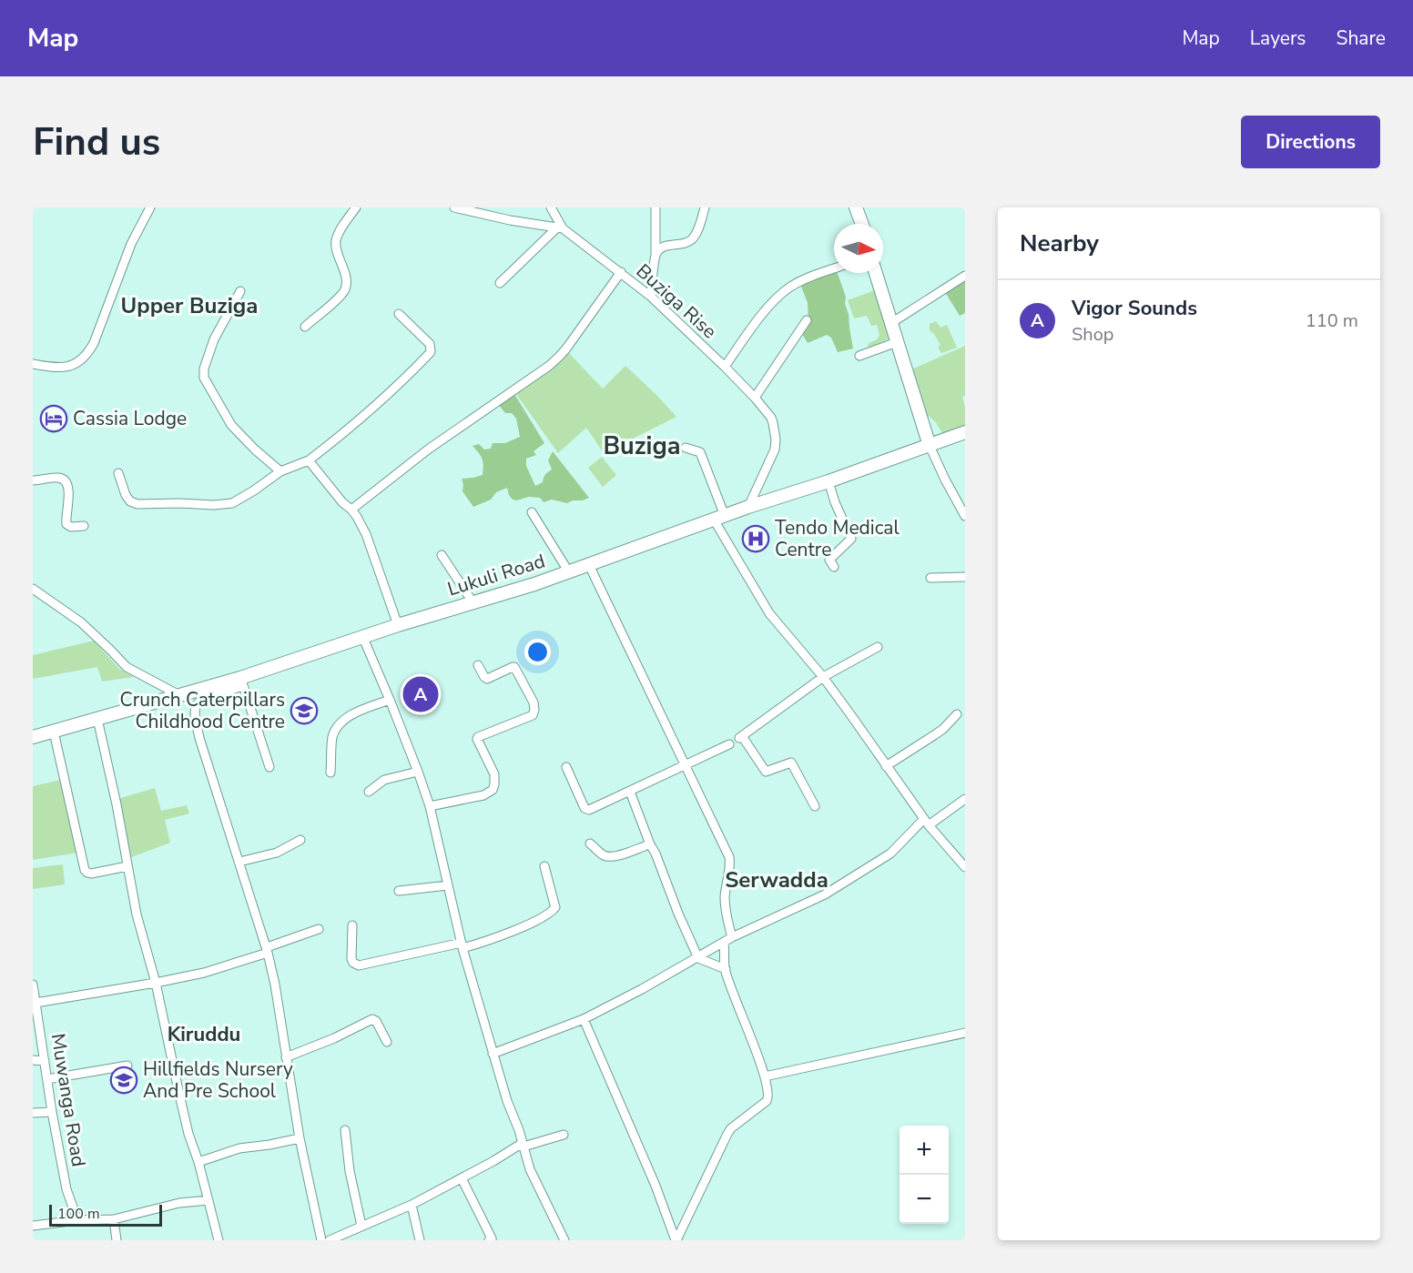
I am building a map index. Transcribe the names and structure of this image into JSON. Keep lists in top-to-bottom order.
{
  "streets": {
    "street": ["Buziga Rise", "Lukuli Road", "Muwanga Road"]
  },
  "crossings": [
    ["Buziga Rise", "Lukuli Road"]
  ],
  "districts": [
    "Upper Buziga",
    "Buziga",
    "Serwadda",
    "Kiruddu"
  ],
  "places": {
    "hotel": ["Cassia Lodge"],
    "hospital": ["Tendo Medical Centre"],
    "school or university": ["Crunch Caterpillars Childhood Centre", "Hillfields Nursery And Pre School"]
  },
  "scale_bar": "100 m",
  "north": "right",
  "page": {
    "header": "Map",
    "nav": ["Map", "Layers", "Share"],
    "buttons": "Directions",
    "title": "Find us",
    "heading": "Nearby",
    "list": [
      {
        "mark": "A",
        "name": "Vigor Sounds",
        "note": "Shop",
        "value": "110 m"
      }
    ],
    "pins": "A",
    "map_buttons": ["+", "−"],
    "scale": "100 m"
  }
}
